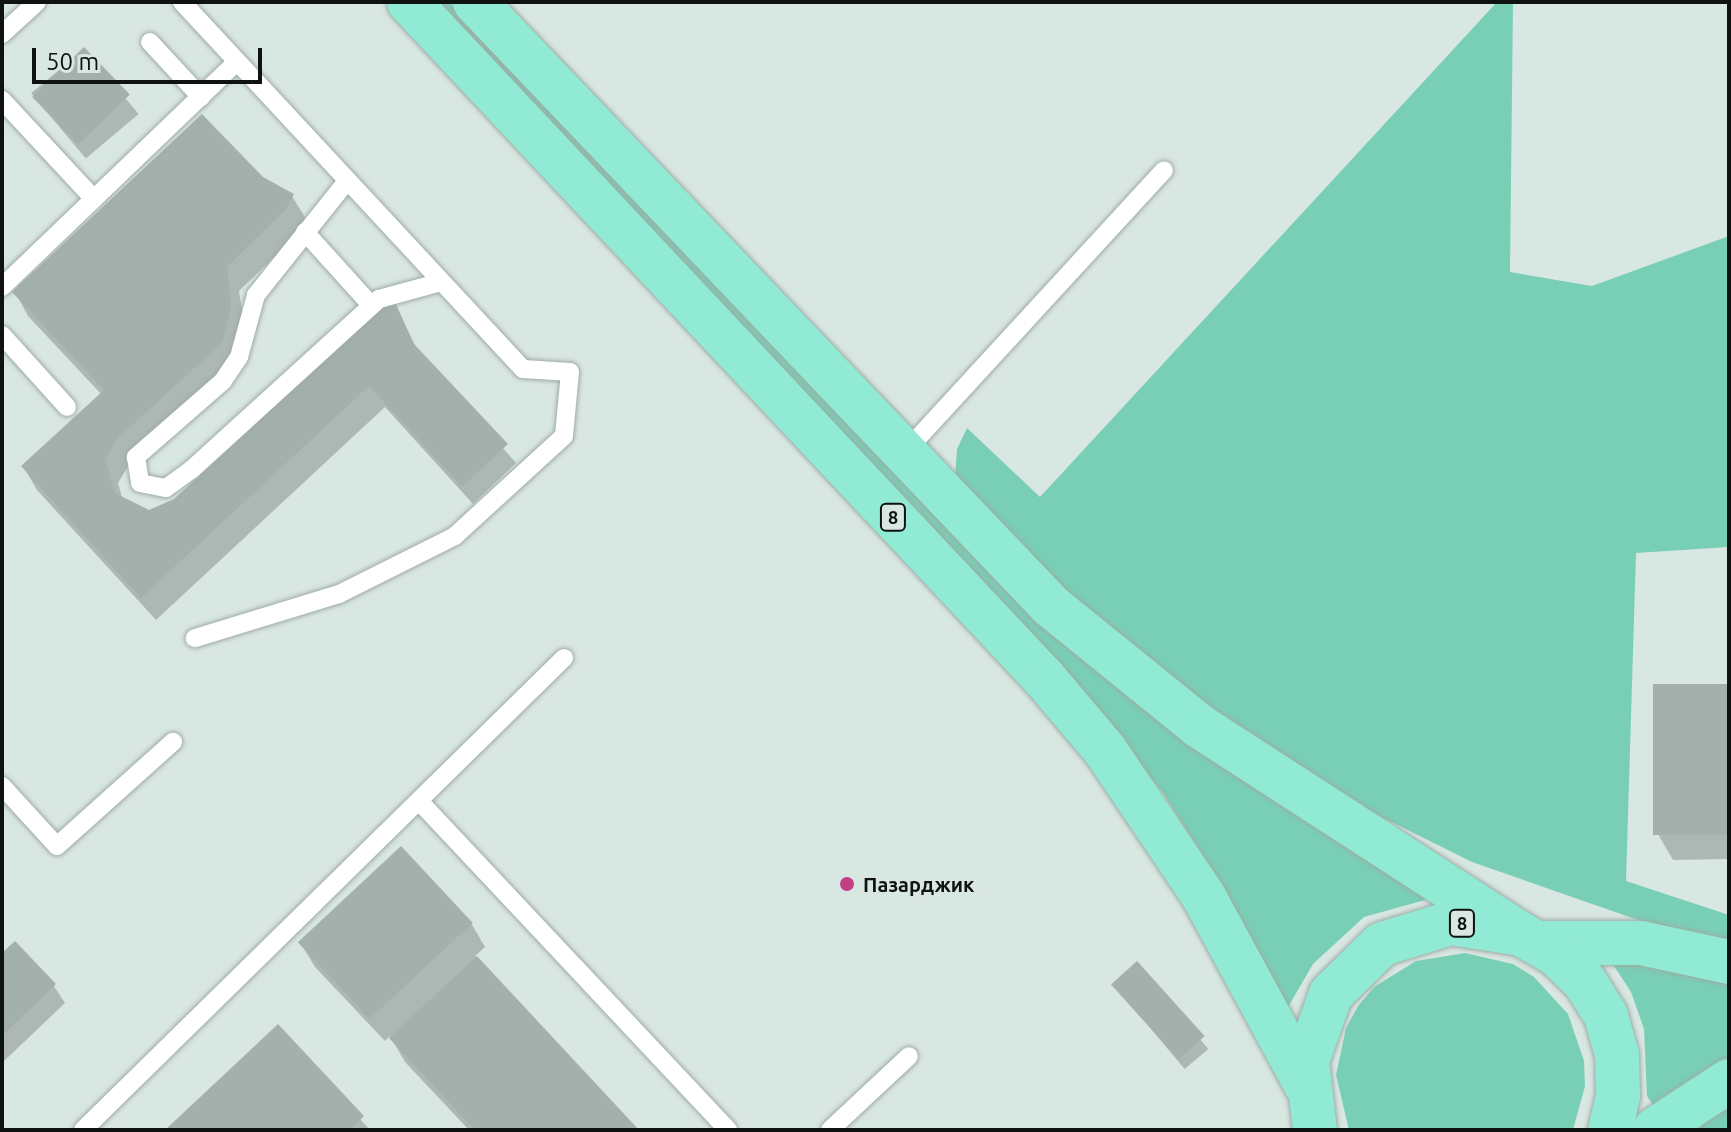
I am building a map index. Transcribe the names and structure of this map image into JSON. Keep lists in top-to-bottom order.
{
  "streets": {
    "main road": ["8"]
  },
  "places": ["Пазарджик"],
  "scale_bar": "50 m"
}
